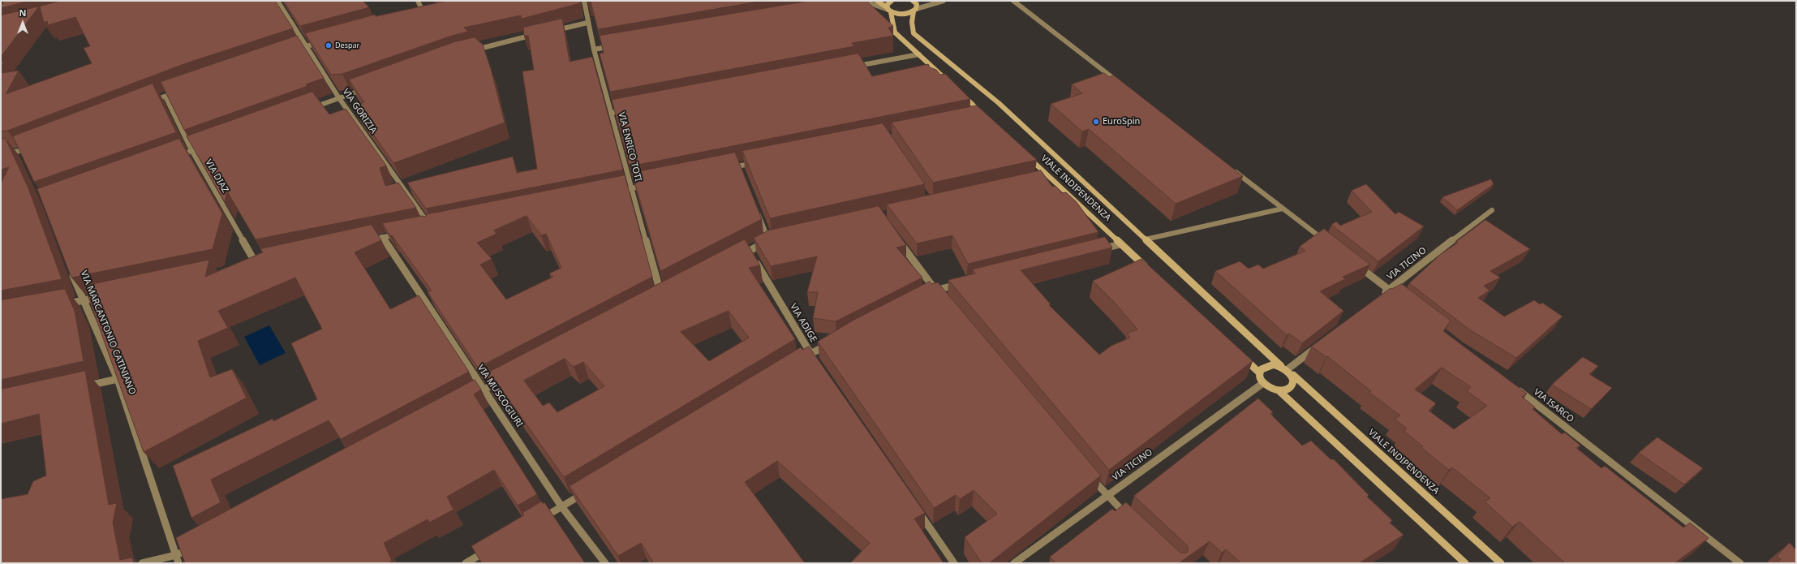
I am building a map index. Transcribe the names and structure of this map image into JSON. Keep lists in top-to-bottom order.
{
  "streets": {
    "main road": ["VIALE INDIPENDENZA"],
    "street": [
      "VIA GORIZIA",
      "VIA ENRICO TOTI",
      "VIA DIAZ",
      "VIA TICINO",
      "VIA ADIGE",
      "VIA MARCANTONIO CATINIANO",
      "VIA MUSCOGIURI",
      "VIA ISARCO"
    ]
  },
  "crossings": [
    ["VIALE INDIPENDENZA", "VIA TICINO"]
  ],
  "places": ["Despar", "EuroSpin"],
  "north": "top"
}
